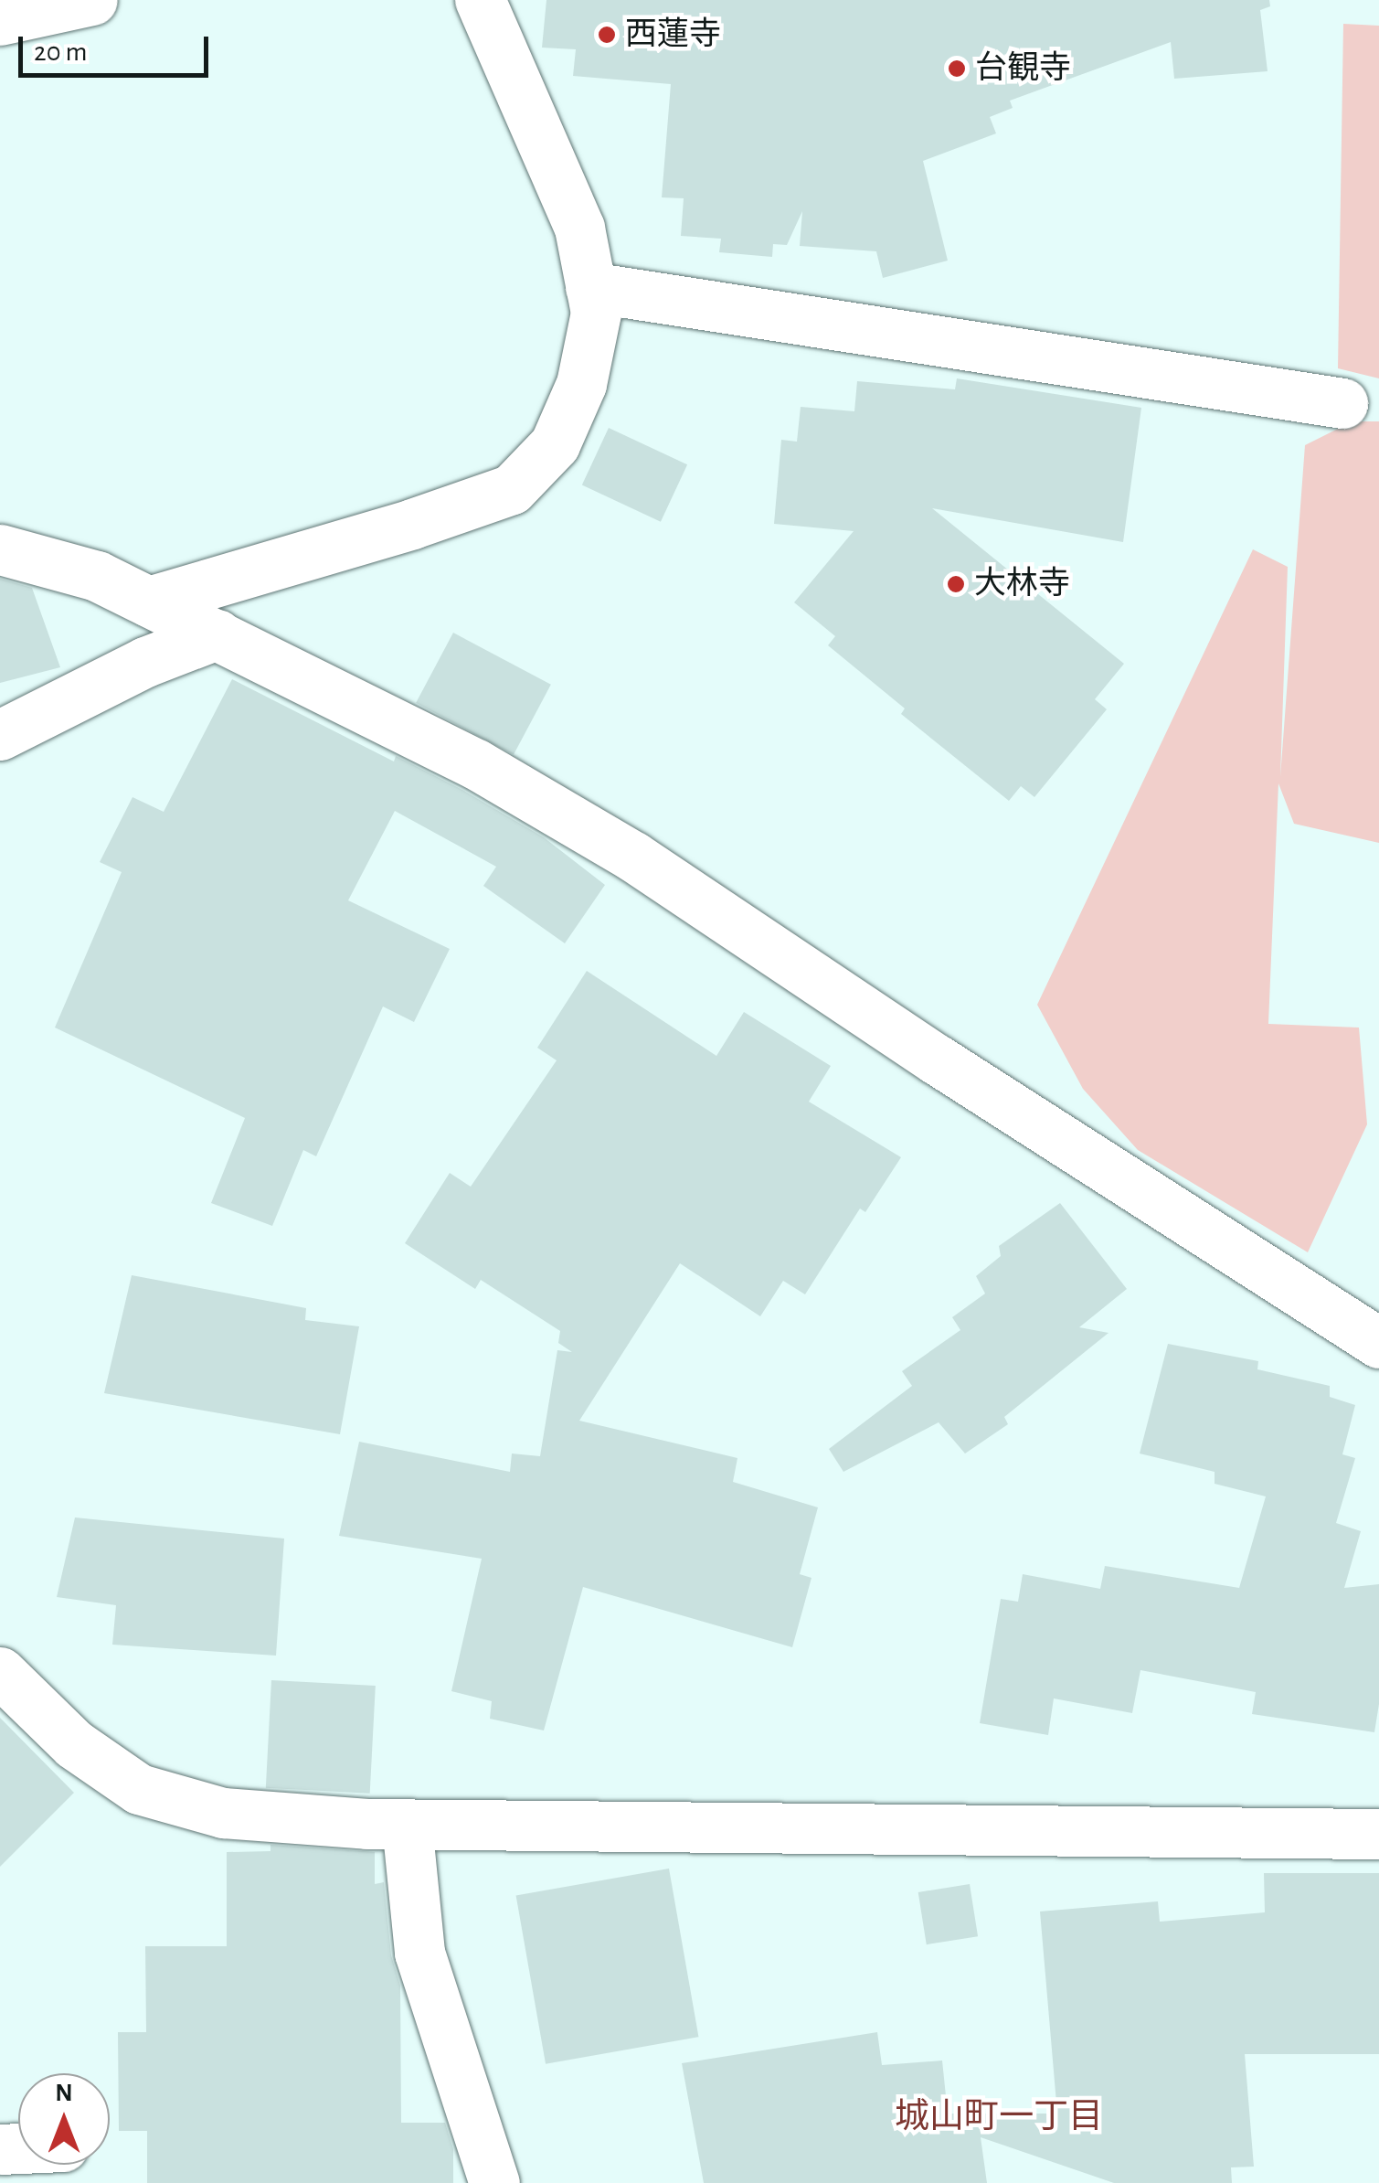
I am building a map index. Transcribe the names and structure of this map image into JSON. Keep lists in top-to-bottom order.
{
  "districts": ["城山町一丁目"],
  "places": ["西蓮寺", "台観寺", "大林寺"],
  "scale_bar": "20 m",
  "north": "top"
}
